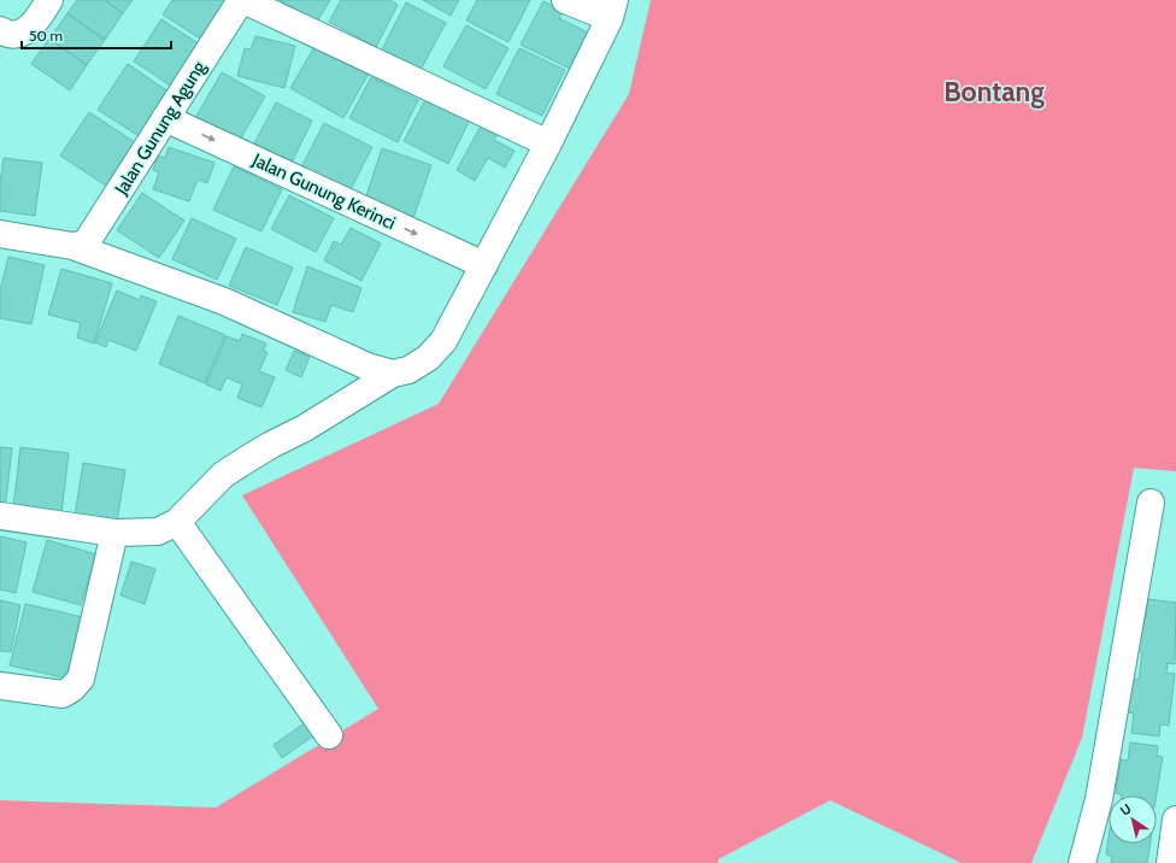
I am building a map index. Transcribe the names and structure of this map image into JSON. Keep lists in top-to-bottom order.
{
  "streets": {
    "street": ["Jalan Gunung Agung", "Jalan Gunung Kerinci"]
  },
  "crossings": [
    ["Jalan Gunung Agung", "Jalan Gunung Kerinci"]
  ],
  "districts": ["Bontang"],
  "scale_bar": "50 m",
  "north": "top left"
}
